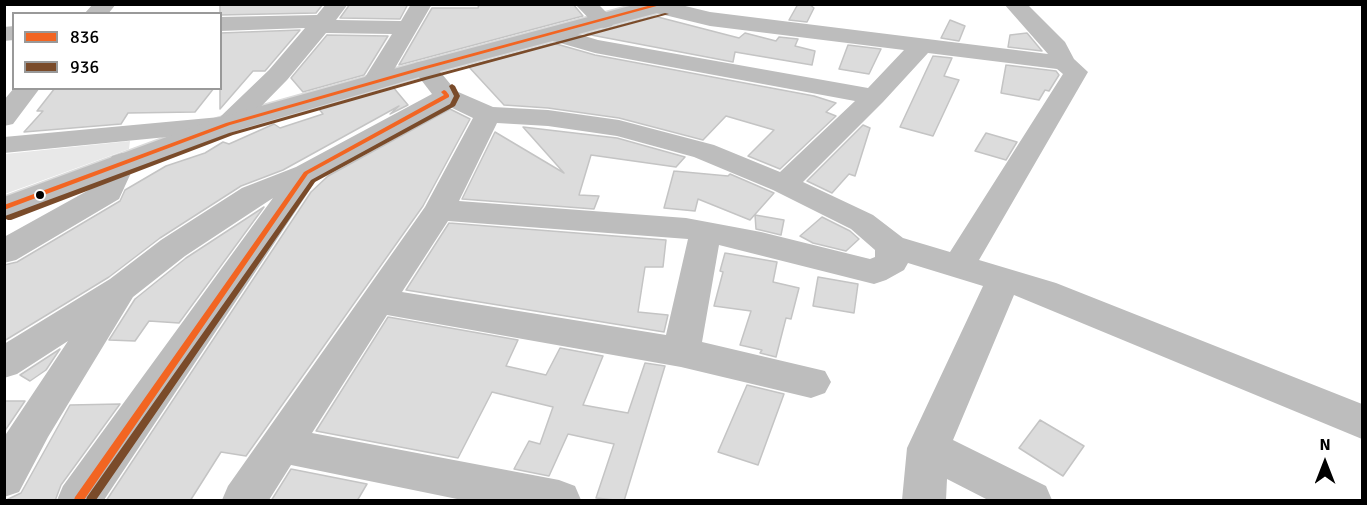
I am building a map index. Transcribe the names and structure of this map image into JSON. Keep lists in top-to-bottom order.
{
  "lines": ["transit line 836", "transit line 936"],
  "legend": ["836", "936"],
  "north": "top"
}
